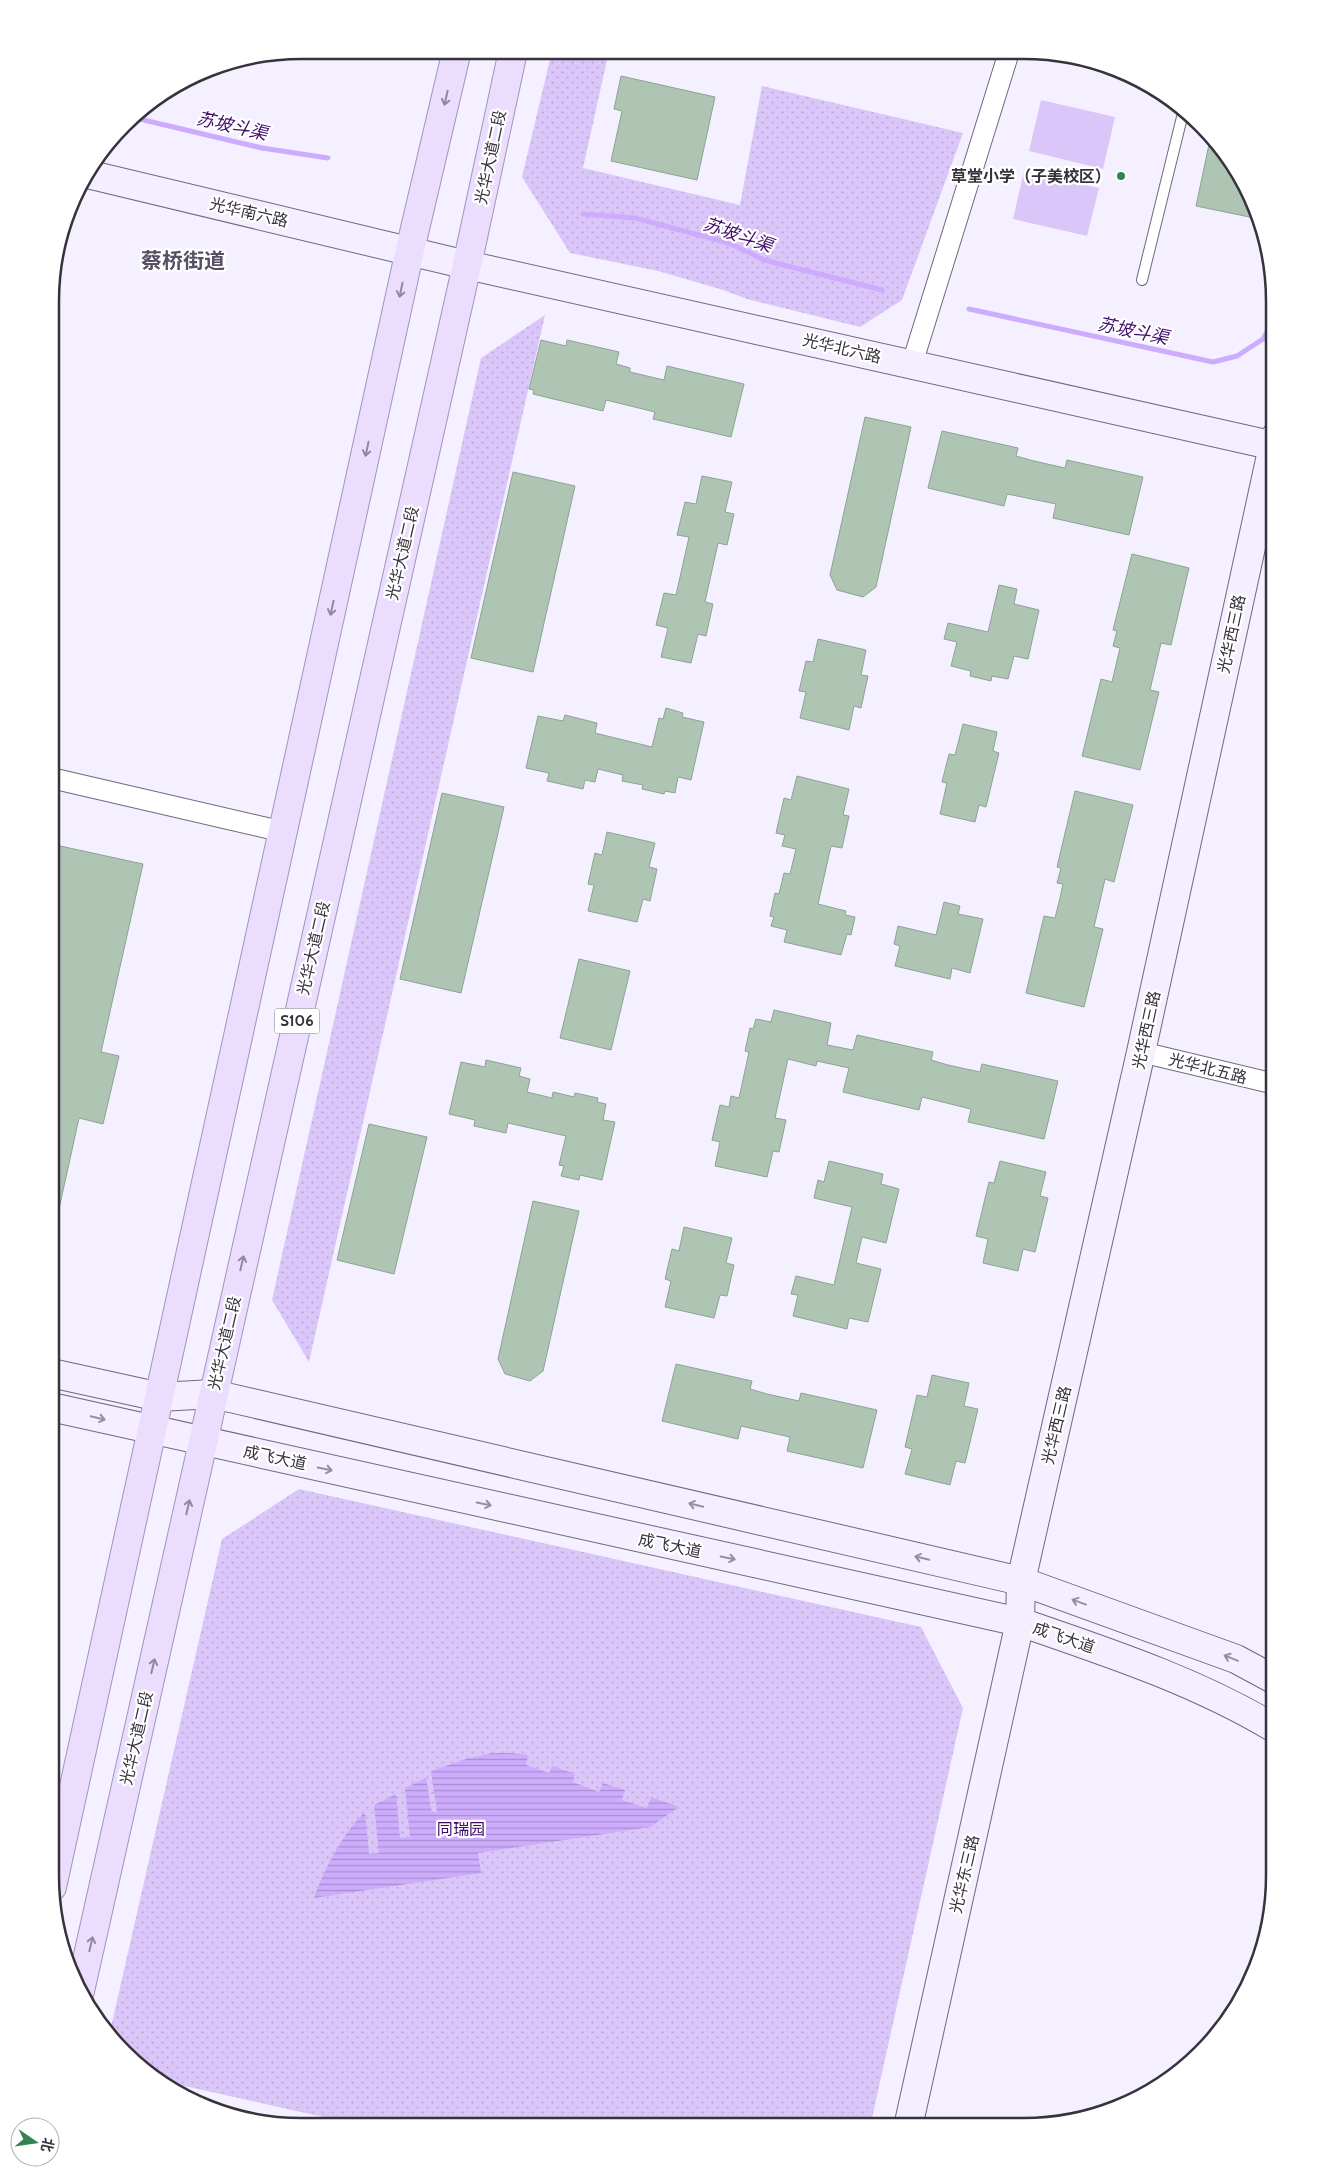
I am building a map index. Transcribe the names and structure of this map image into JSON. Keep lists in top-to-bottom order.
{
  "streets": {
    "main road": ["光华大道二段", "S106"],
    "street": [
      "光华南六路",
      "光华北六路",
      "光华西三路",
      "光华北五路",
      "成飞大道",
      "光华东三路"
    ]
  },
  "crossings": [
    ["光华大道二段", "光华北六路"],
    ["光华大道二段", "成飞大道"],
    ["光华南六路", "光华北六路"],
    ["光华西三路", "光华北五路"],
    ["光华西三路", "成飞大道"],
    ["光华西三路", "光华东三路"],
    ["成飞大道", "光华东三路"]
  ],
  "districts": ["蔡桥街道"],
  "water": ["苏坡斗渠"],
  "parks": ["同瑞园"],
  "places": ["草堂小学（子美校区）"],
  "north": "right"
}
